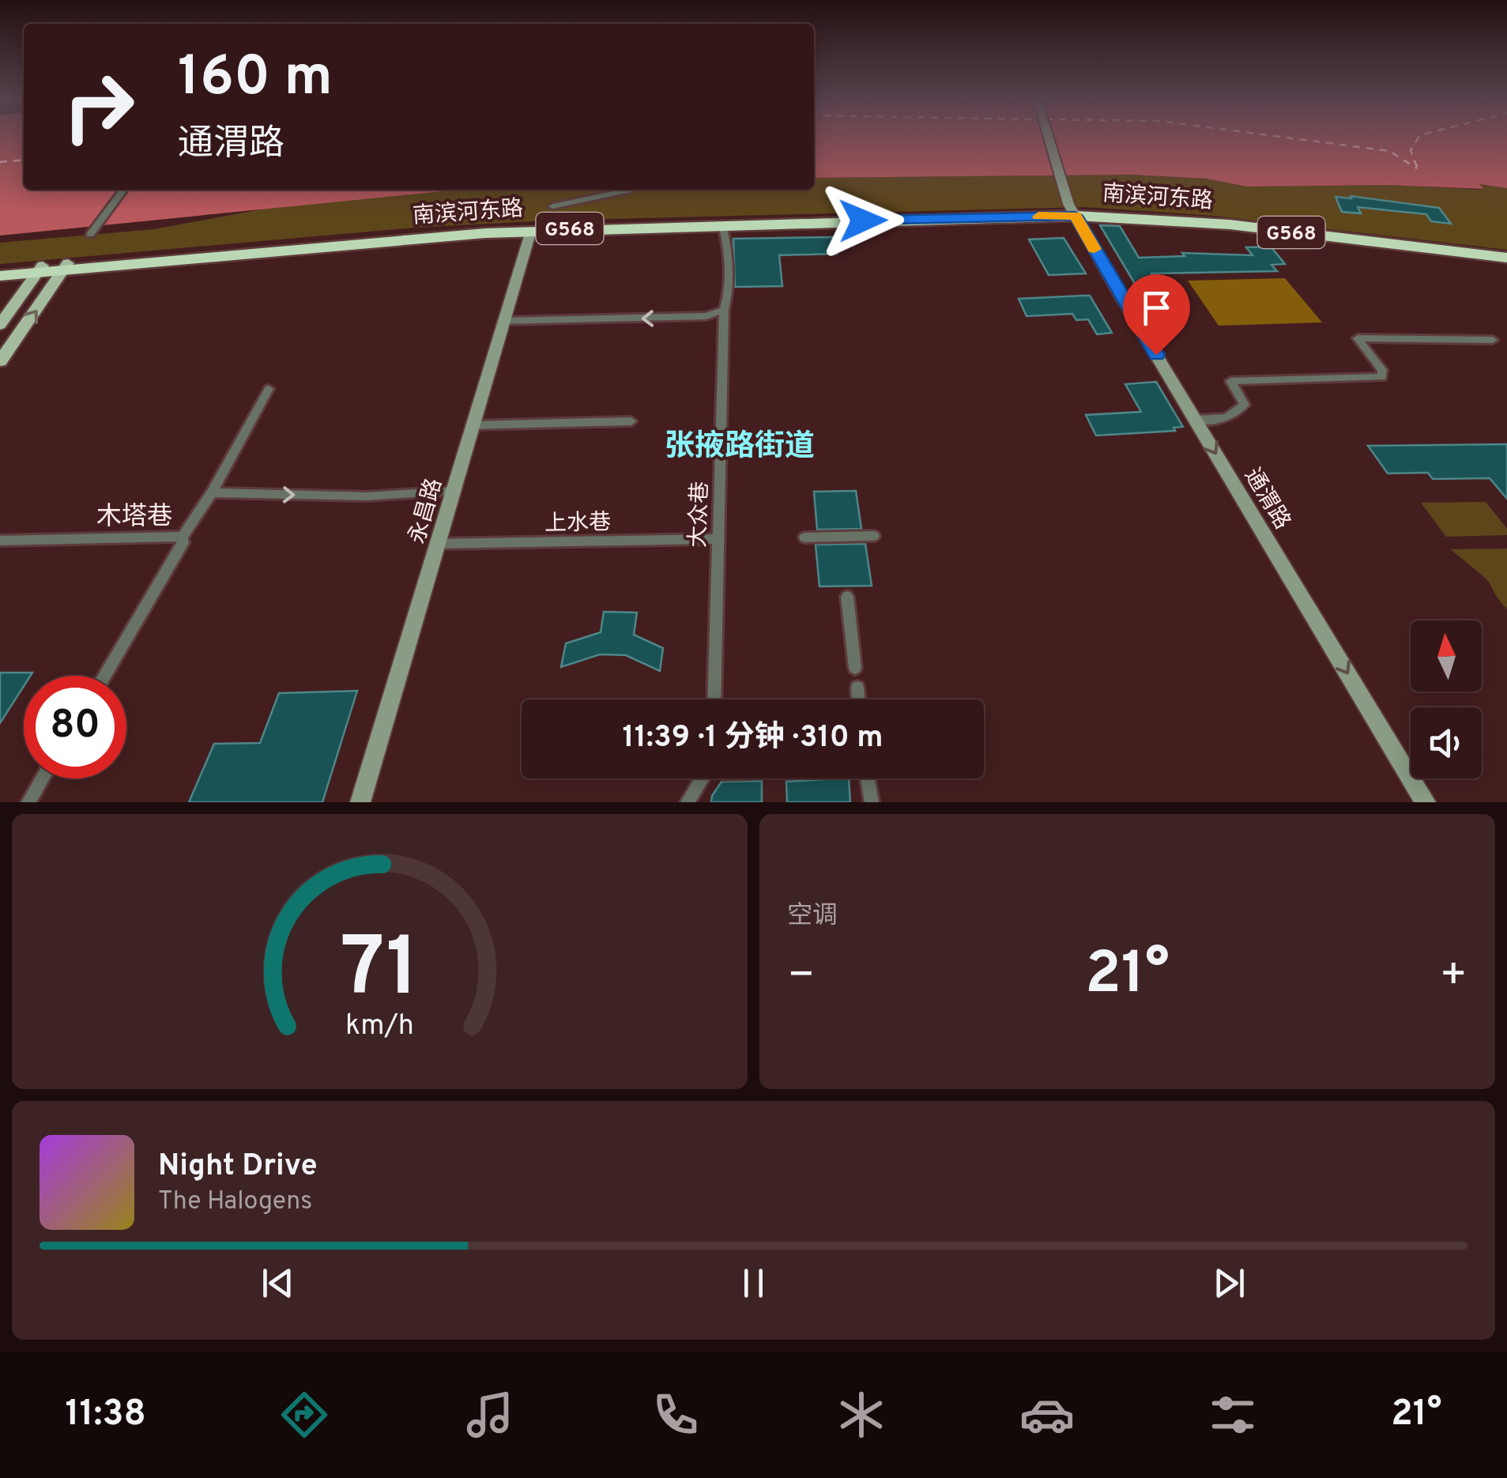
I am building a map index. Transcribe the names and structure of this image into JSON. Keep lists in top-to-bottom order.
{
  "streets": {
    "highway": ["南滨河东路", "G568"],
    "street": [
      "通渭路",
      "永昌路",
      "大众巷",
      "木塔巷",
      "上水巷"
    ]
  },
  "crossings": [
    ["南滨河东路", "通渭路"],
    ["南滨河东路", "永昌路"],
    ["南滨河东路", "大众巷"],
    ["永昌路", "上水巷"],
    ["大众巷", "上水巷"]
  ],
  "one_way": ["通渭路"],
  "districts": ["张掖路街道"],
  "north": "top",
  "page": {
    "turn": ["160 m", "通渭路"],
    "limit": "80",
    "trip": "11:39 · 1 分钟 · 310 m",
    "tile": "空调",
    "heat": ["−", "21°", "+"],
    "song": ["Night Drive", "The Halogens"],
    "tabs": ["11:38", "21°"],
    "gauge": ["71", "km/h"]
  }
}
